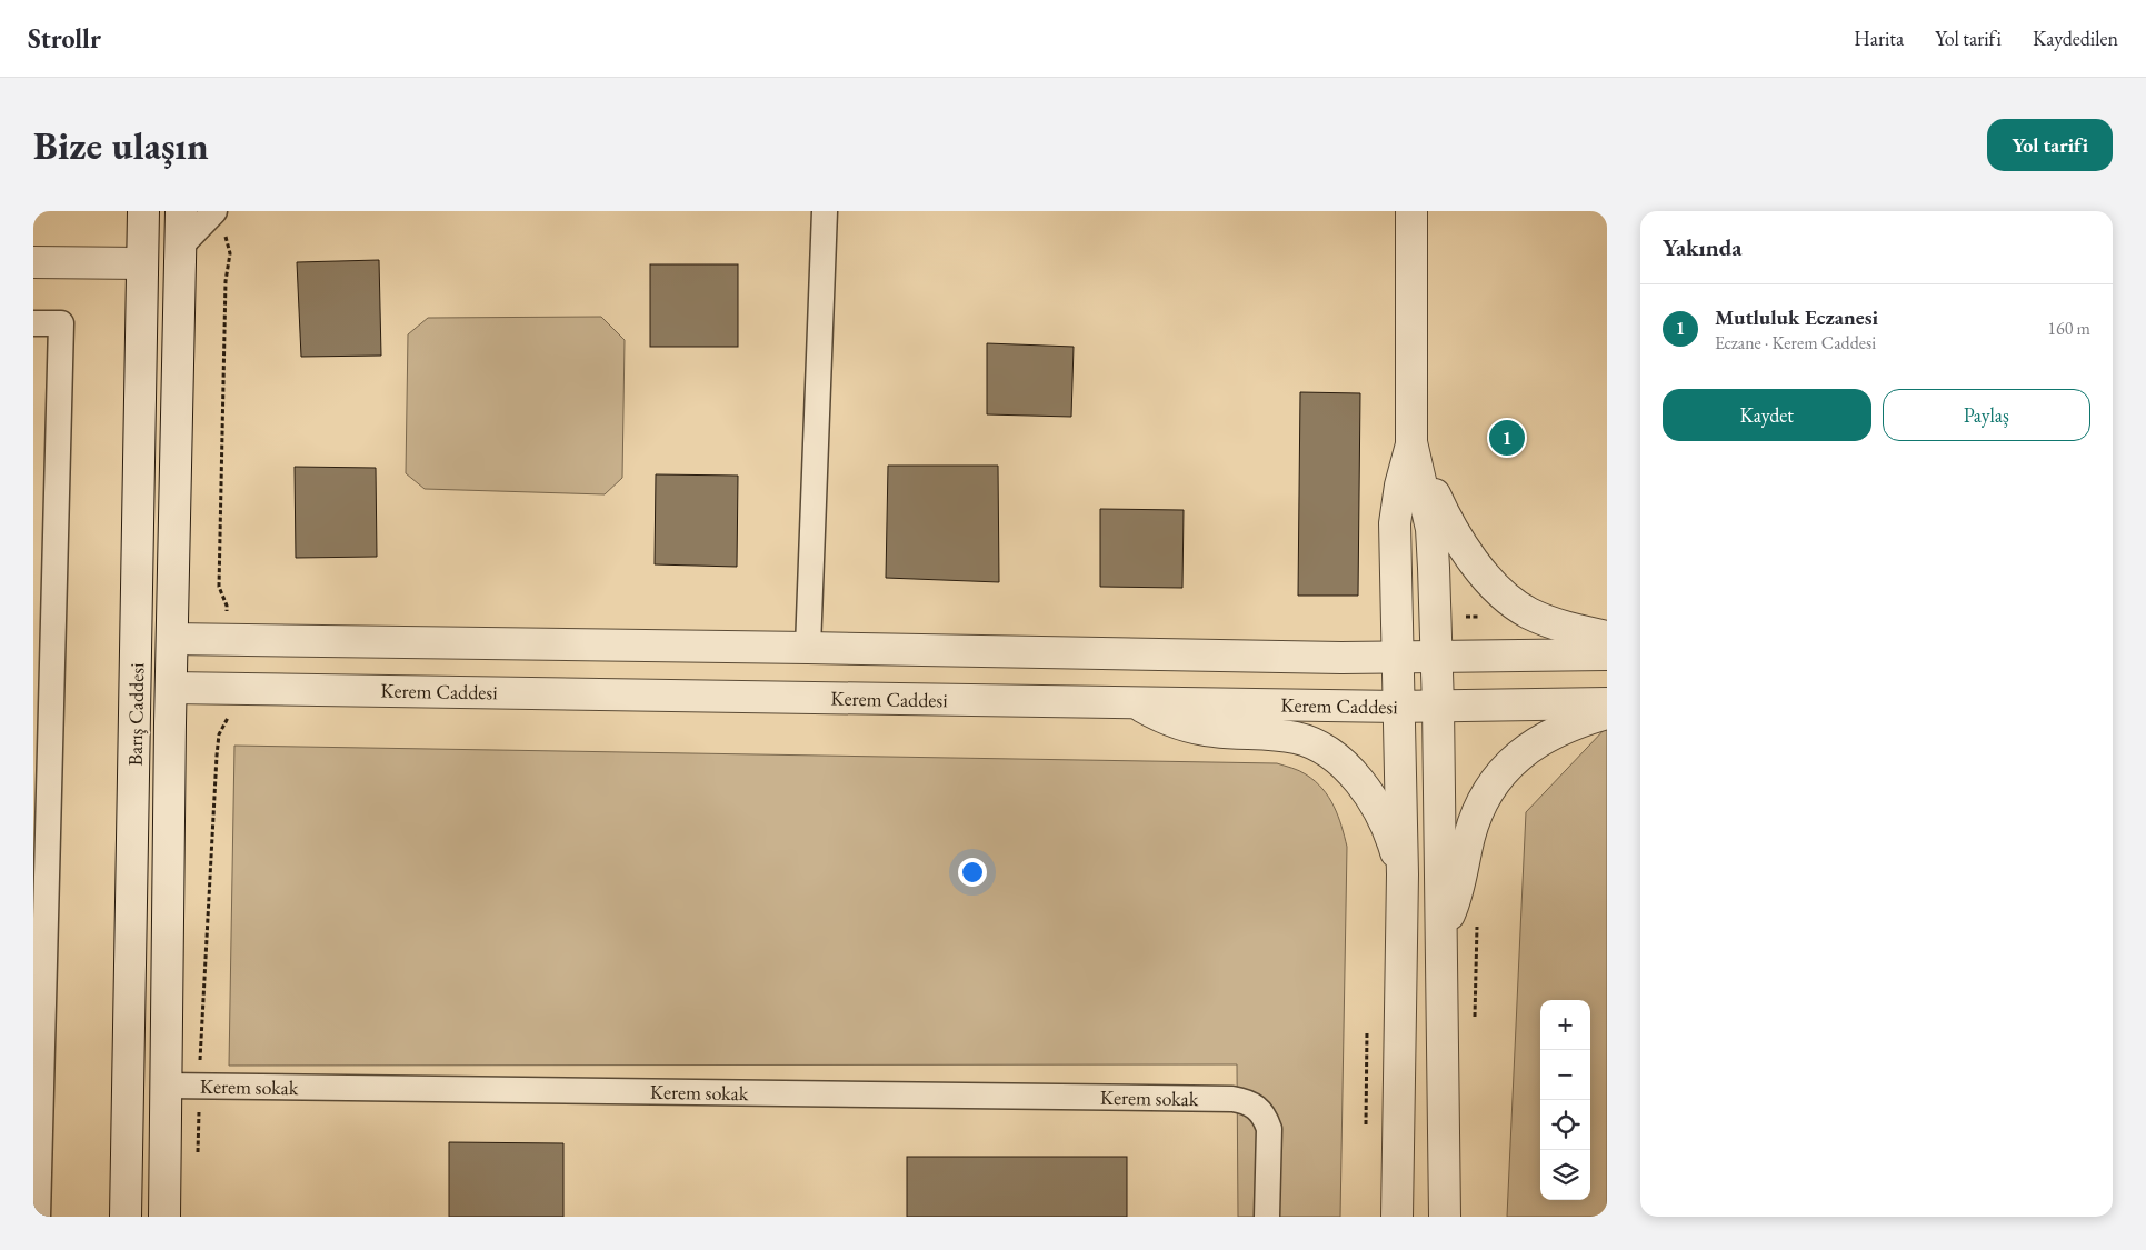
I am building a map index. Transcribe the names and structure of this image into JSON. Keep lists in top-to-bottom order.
{
  "streets": {
    "street": ["Kerem Caddesi", "Barış Caddesi", "Kerem sokak"]
  },
  "crossings": [
    ["Kerem Caddesi", "Barış Caddesi"],
    ["Barış Caddesi", "Kerem sokak"]
  ],
  "page": {
    "header": "Strollr",
    "nav": ["Harita", "Yol tarifi", "Kaydedilen"],
    "buttons": [
      "Yol tarifi",
      ["Kaydet", "Paylaş"]
    ],
    "title": "Bize ulaşın",
    "heading": "Yakında",
    "list": [
      {
        "mark": "1",
        "name": "Mutluluk Eczanesi",
        "note": "Eczane · Kerem Caddesi",
        "value": "160 m"
      }
    ],
    "pins": "1",
    "map_buttons": ["+", "−"]
  }
}
